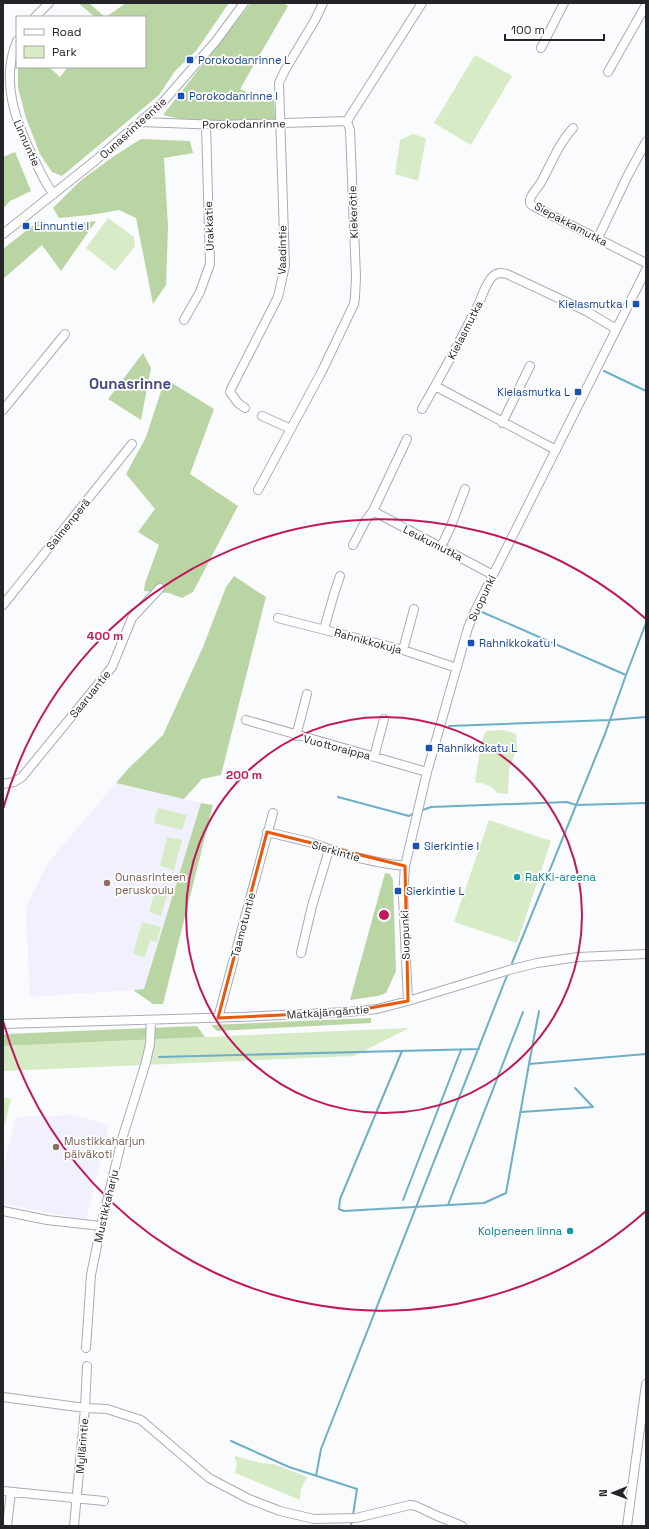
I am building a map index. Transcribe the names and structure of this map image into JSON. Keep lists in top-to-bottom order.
{
  "streets": {
    "street": [
      "Porokodanrinne",
      "Ounasrinteentie",
      "Linnuntie",
      "Kiekerötie",
      "Siepakkamutka",
      "Urakkatie",
      "Vaadintie",
      "Kielasmutka",
      "Salmenperä",
      "Leukumutka",
      "Suopunki",
      "Rahnikkokuja",
      "Saaruantie",
      "Vuottoraippa",
      "Sierkintie",
      "Taamotuntie",
      "Matkajängäntie",
      "Mustikkaharju",
      "Myllärintie"
    ]
  },
  "crossings": [
    ["Porokodanrinne", "Ounasrinteentie"],
    ["Porokodanrinne", "Kiekerötie"],
    ["Porokodanrinne", "Urakkatie"],
    ["Porokodanrinne", "Vaadintie"],
    ["Ounasrinteentie", "Linnuntie"],
    ["Kielasmutka", "Suopunki"],
    ["Leukumutka", "Suopunki"],
    ["Suopunki", "Rahnikkokuja"],
    ["Suopunki", "Vuottoraippa"],
    ["Suopunki", "Sierkintie"],
    ["Suopunki", "Matkajängäntie"],
    ["Sierkintie", "Taamotuntie"],
    ["Taamotuntie", "Matkajängäntie"],
    ["Matkajängäntie", "Mustikkaharju"]
  ],
  "districts": ["Ounasrinne"],
  "places": {
    "transit": [
      "Porokodanrinne L",
      "Porokodanrinne I",
      "Linnuntie I",
      "Kielasmutka I",
      "Kielasmutka L",
      "Rahnikkokatu I",
      "Rahnikkokatu L",
      "Sierkintie I",
      "Sierkintie L"
    ],
    "other": [
      "RaKKi-areena",
      "Ounasrinteen peruskoulu",
      "Mustikkaharjun päiväkoti",
      "Kolpeneen linna"
    ]
  },
  "legend": ["Road", "Park"],
  "scale_bar": "100 m",
  "north": "left",
  "rings": ["400 m", "200 m"]
}
